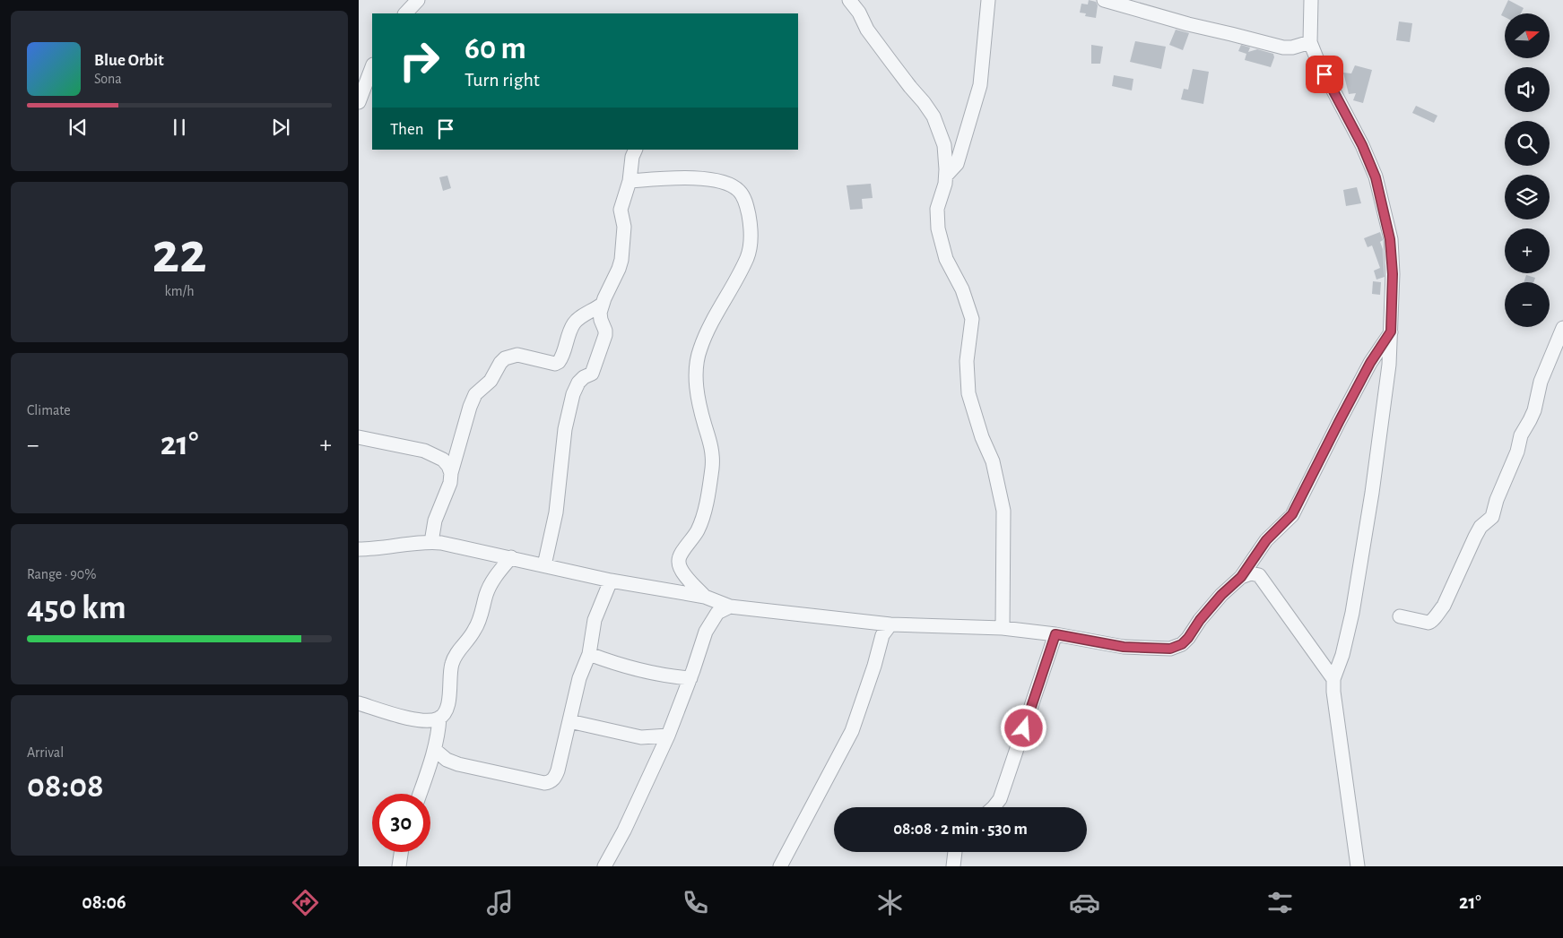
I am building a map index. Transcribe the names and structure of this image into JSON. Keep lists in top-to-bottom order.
{
  "north": "right",
  "page": {
    "map_buttons": ["+", "−"],
    "turn": ["60 m", "Turn right"],
    "song": ["Blue Orbit", "Sona"],
    "then": "Then",
    "tile": [
      ["22", "km/h"],
      "Climate",
      ["Range · 90%", "450 km"],
      ["Arrival", "08:08"]
    ],
    "heat": ["−", "21°", "+"],
    "limit": "30",
    "trip": "08:08 · 2 min · 530 m",
    "tabs": ["08:06", "21°"]
  }
}
